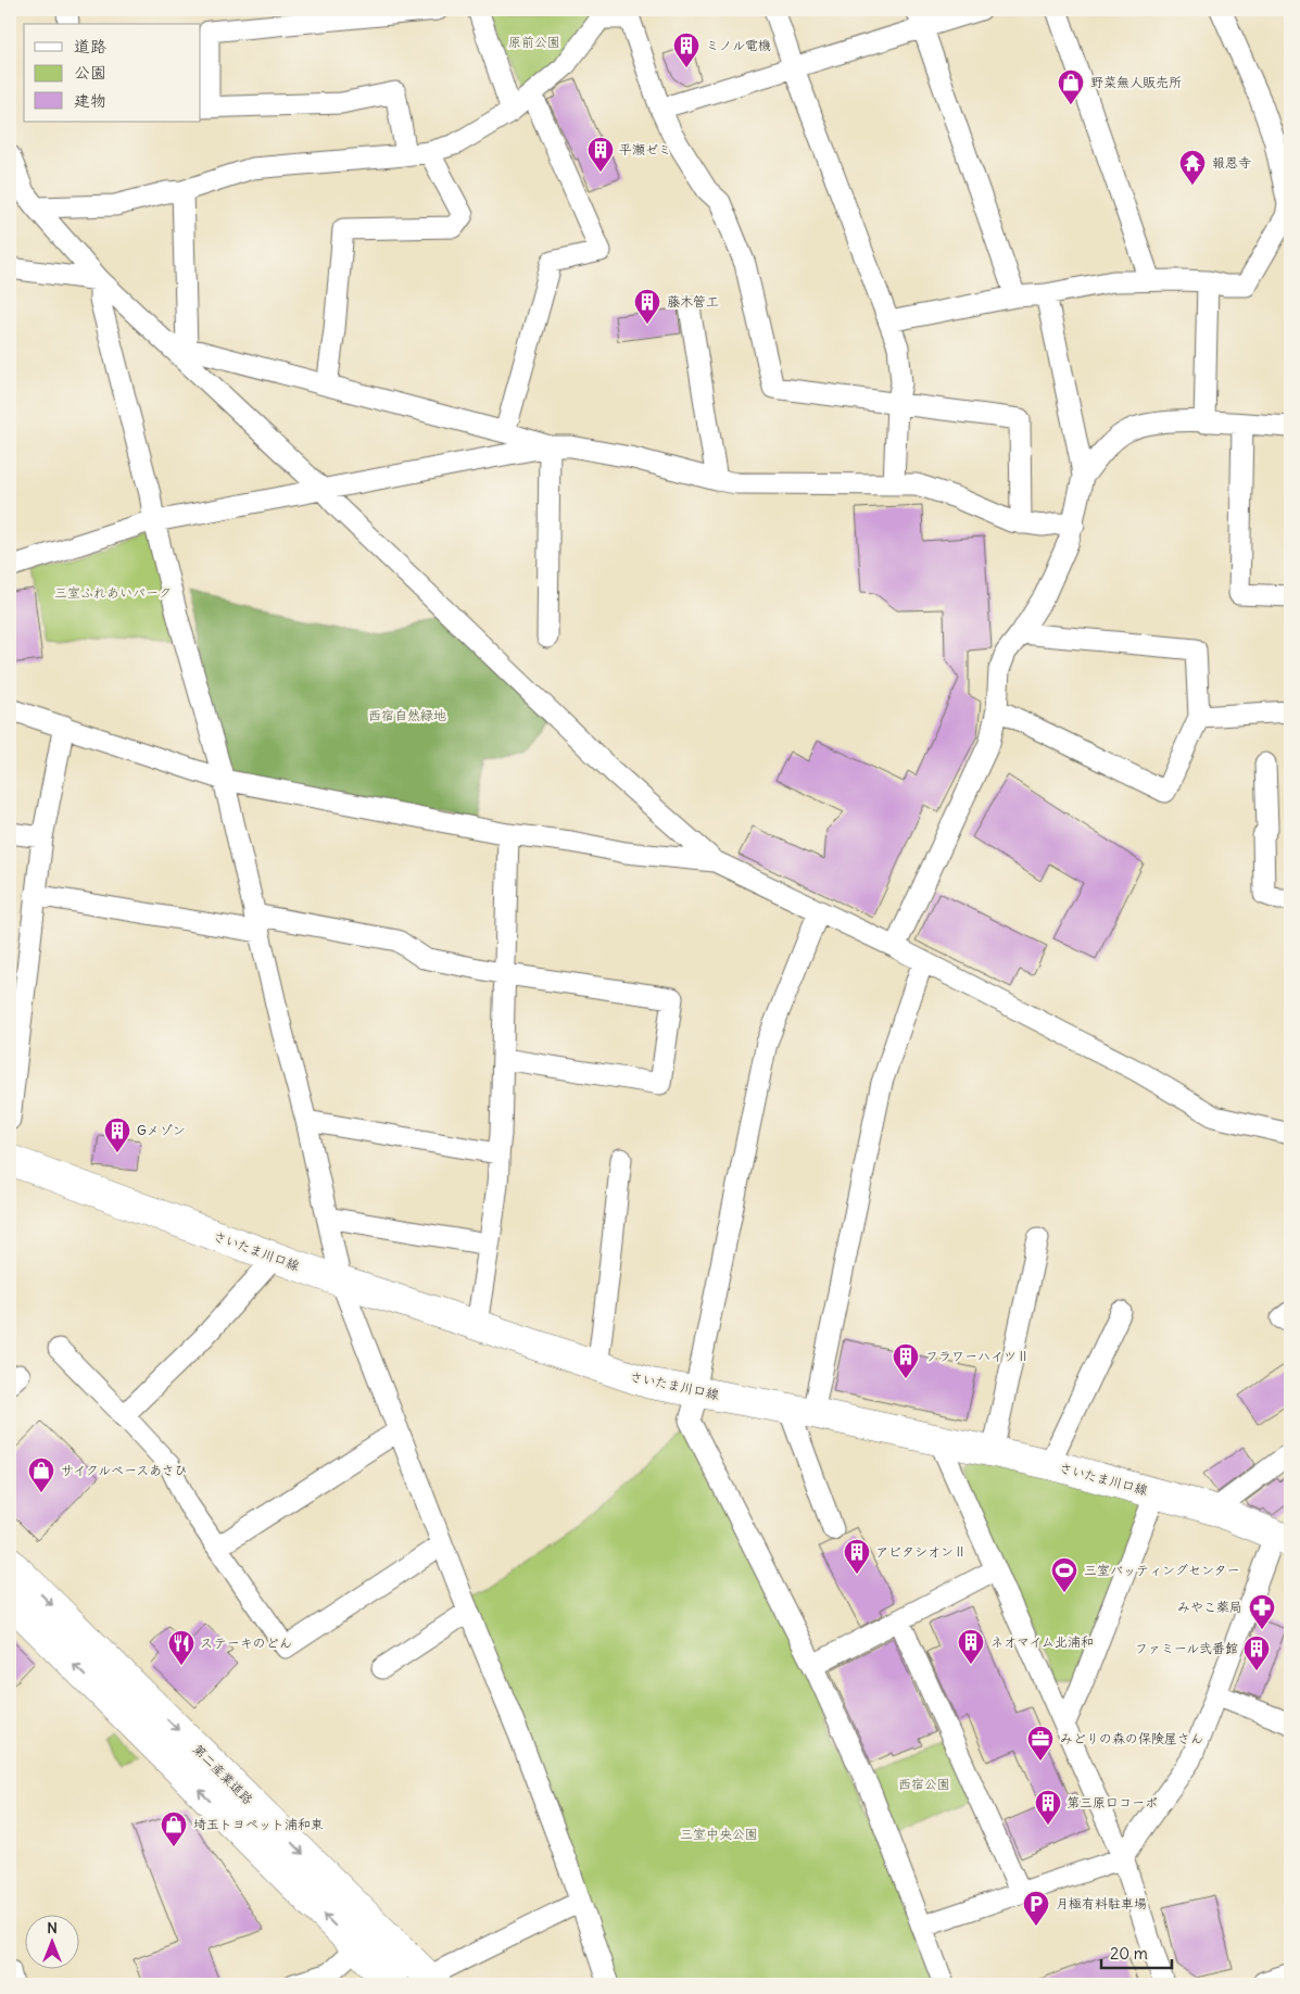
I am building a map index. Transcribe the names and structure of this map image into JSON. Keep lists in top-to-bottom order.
{
  "streets": {
    "main road": ["さいたま川口線", "第二産業道路"]
  },
  "parks": [
    "原前公園",
    "三室ふれあいパーク",
    "西宿自然緑地",
    "西宿公園",
    "三室中央公園"
  ],
  "places": {
    "building": [
      "ミノル電機",
      "平瀬ゼミ",
      "藤木管工",
      "Gメゾン",
      "フラワーハイツⅡ",
      "アビタシオンⅡ",
      "ネオマイム北浦和",
      "ファミール弐番館",
      "第三原口コーポ"
    ],
    "shop": ["野菜無人販売所", "サイクルベースあさひ", "埼玉トヨペット浦和東"],
    "temple": ["報恩寺"],
    "sports": ["三室バッティングセンター"],
    "pharmacy": ["みやこ薬局"],
    "restaurant": ["ステーキのどん"],
    "office": ["みどりの森の保険屋さん"],
    "parking": ["月極有料駐車場"]
  },
  "legend": ["道路", "公園", "建物"],
  "scale_bar": "20 m",
  "north": "top"
}
